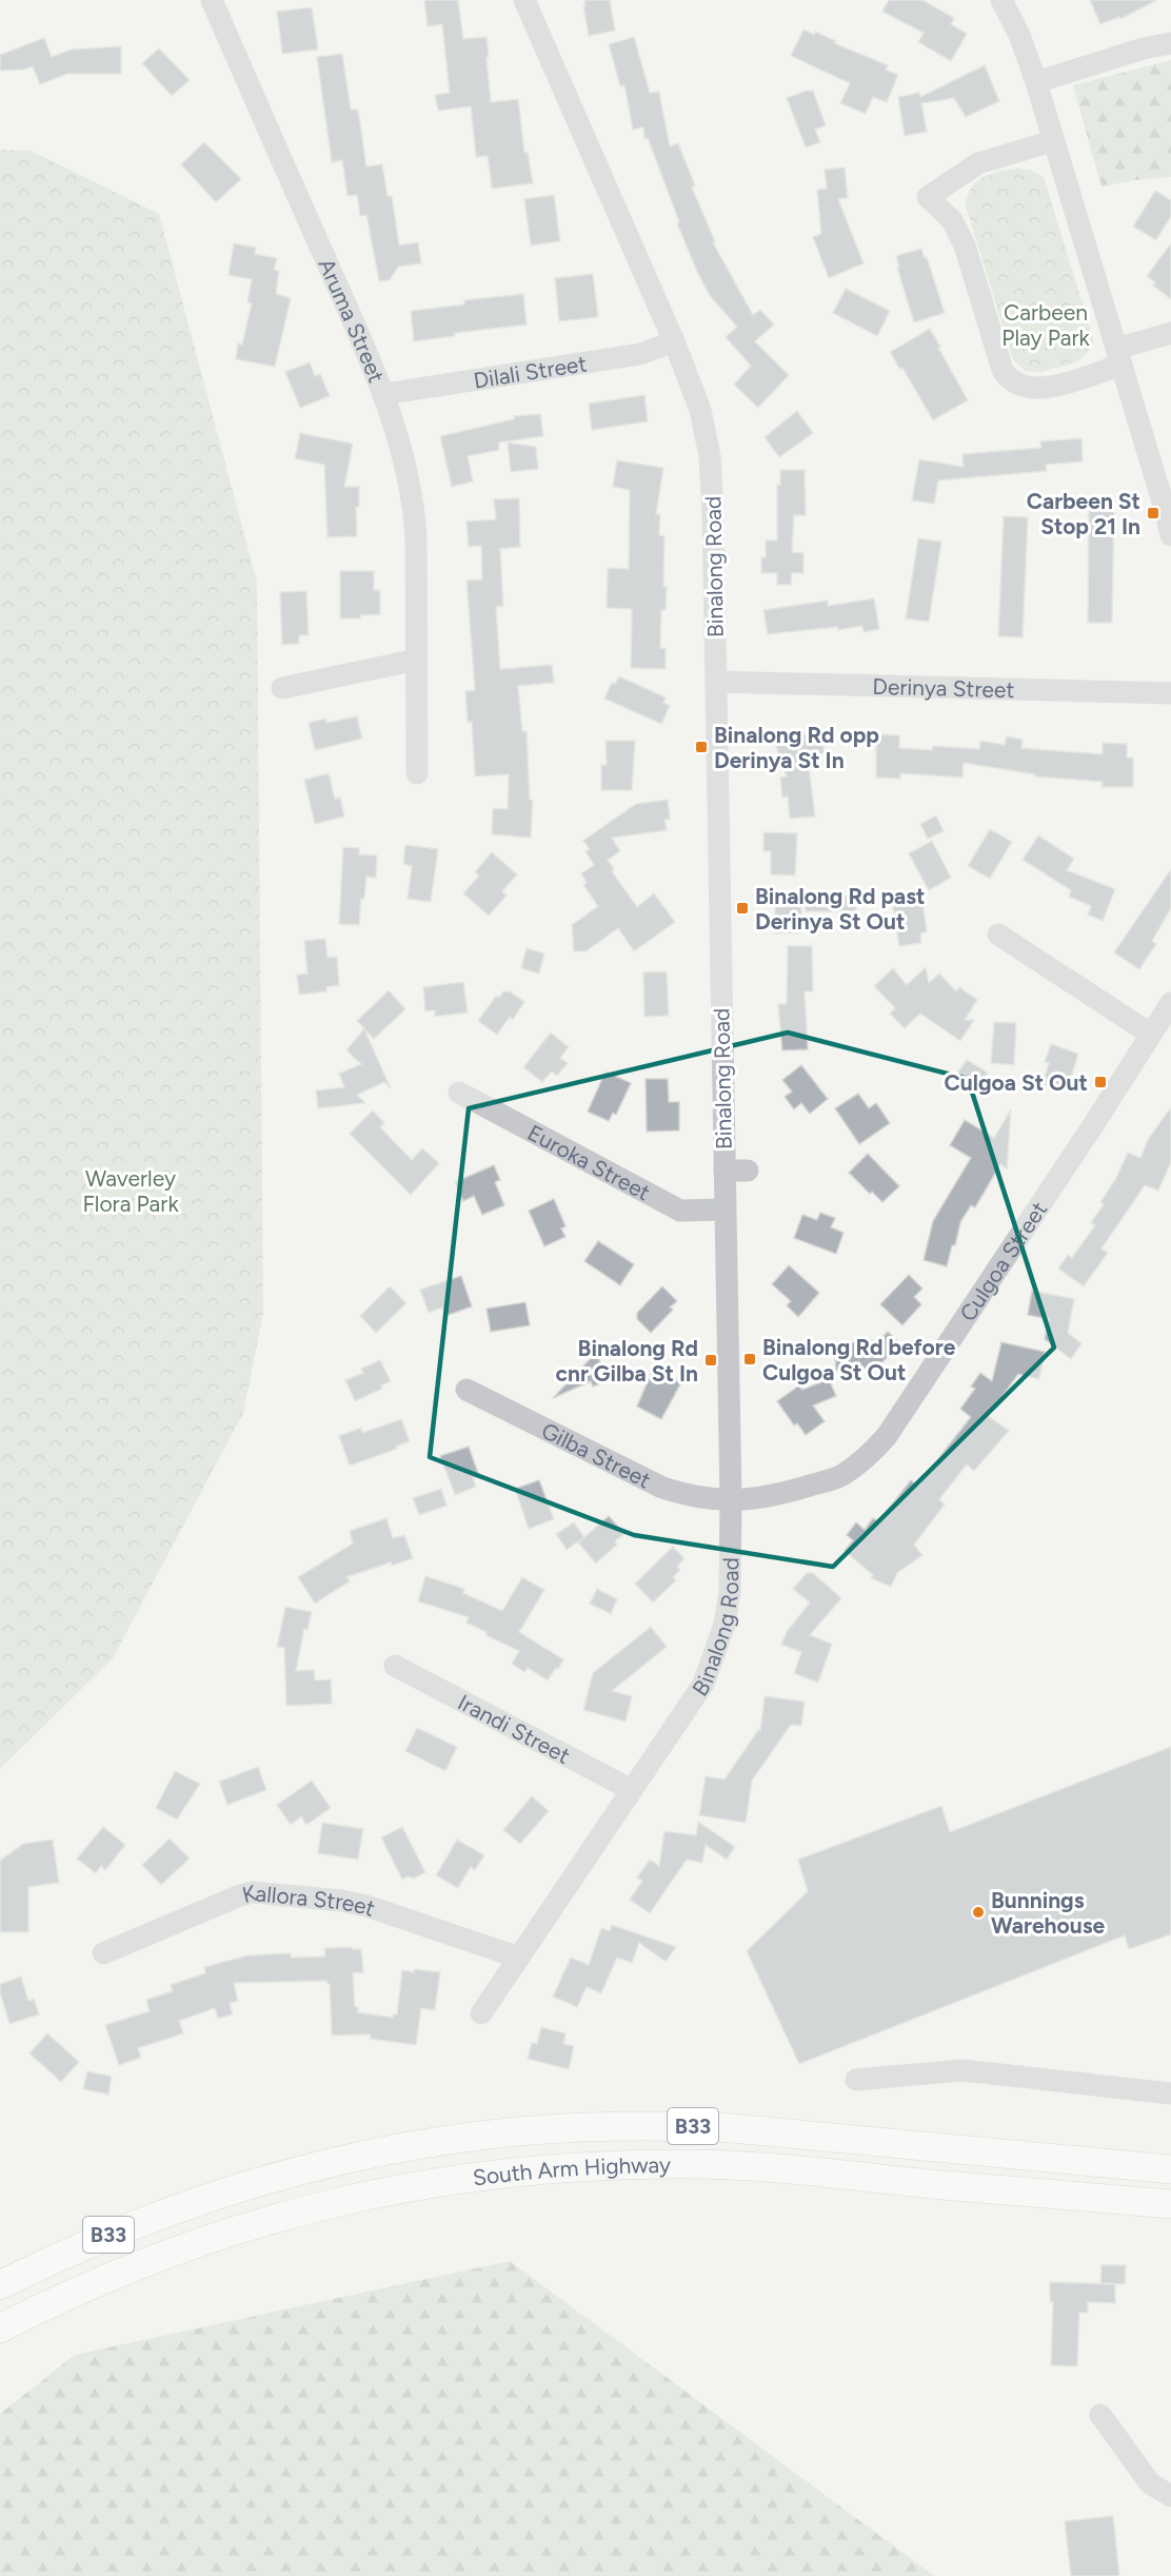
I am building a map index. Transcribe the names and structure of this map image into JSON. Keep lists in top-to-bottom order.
{
  "streets": {
    "main road": ["B33", "South Arm Highway"],
    "street": [
      "Aruma Street",
      "Dilali Street",
      "Binalong Road",
      "Derinya Street",
      "Euroka Street",
      "Culgoa Street",
      "Gilba Street",
      "Irandi Street",
      "Kallora Street"
    ]
  },
  "crossings": [
    ["Aruma Street", "Dilali Street"],
    ["Dilali Street", "Binalong Road"],
    ["Binalong Road", "Derinya Street"],
    ["Binalong Road", "Euroka Street"],
    ["Binalong Road", "Culgoa Street"],
    ["Binalong Road", "Gilba Street"],
    ["Binalong Road", "Irandi Street"],
    ["Binalong Road", "Kallora Street"],
    ["Culgoa Street", "Gilba Street"]
  ],
  "parks": ["Carbeen Play Park", "Waverley Flora Park"],
  "places": {
    "transit": [
      "Carbeen St Stop 21 In",
      "Binalong Rd opp Derinya St In",
      "Binalong Rd past Derinya St Out",
      "Culgoa St Out",
      "Binalong Rd before Culgoa St Out",
      "Binalong Rd cnr Gilba St In"
    ],
    "other": ["Bunnings Warehouse"]
  }
}
